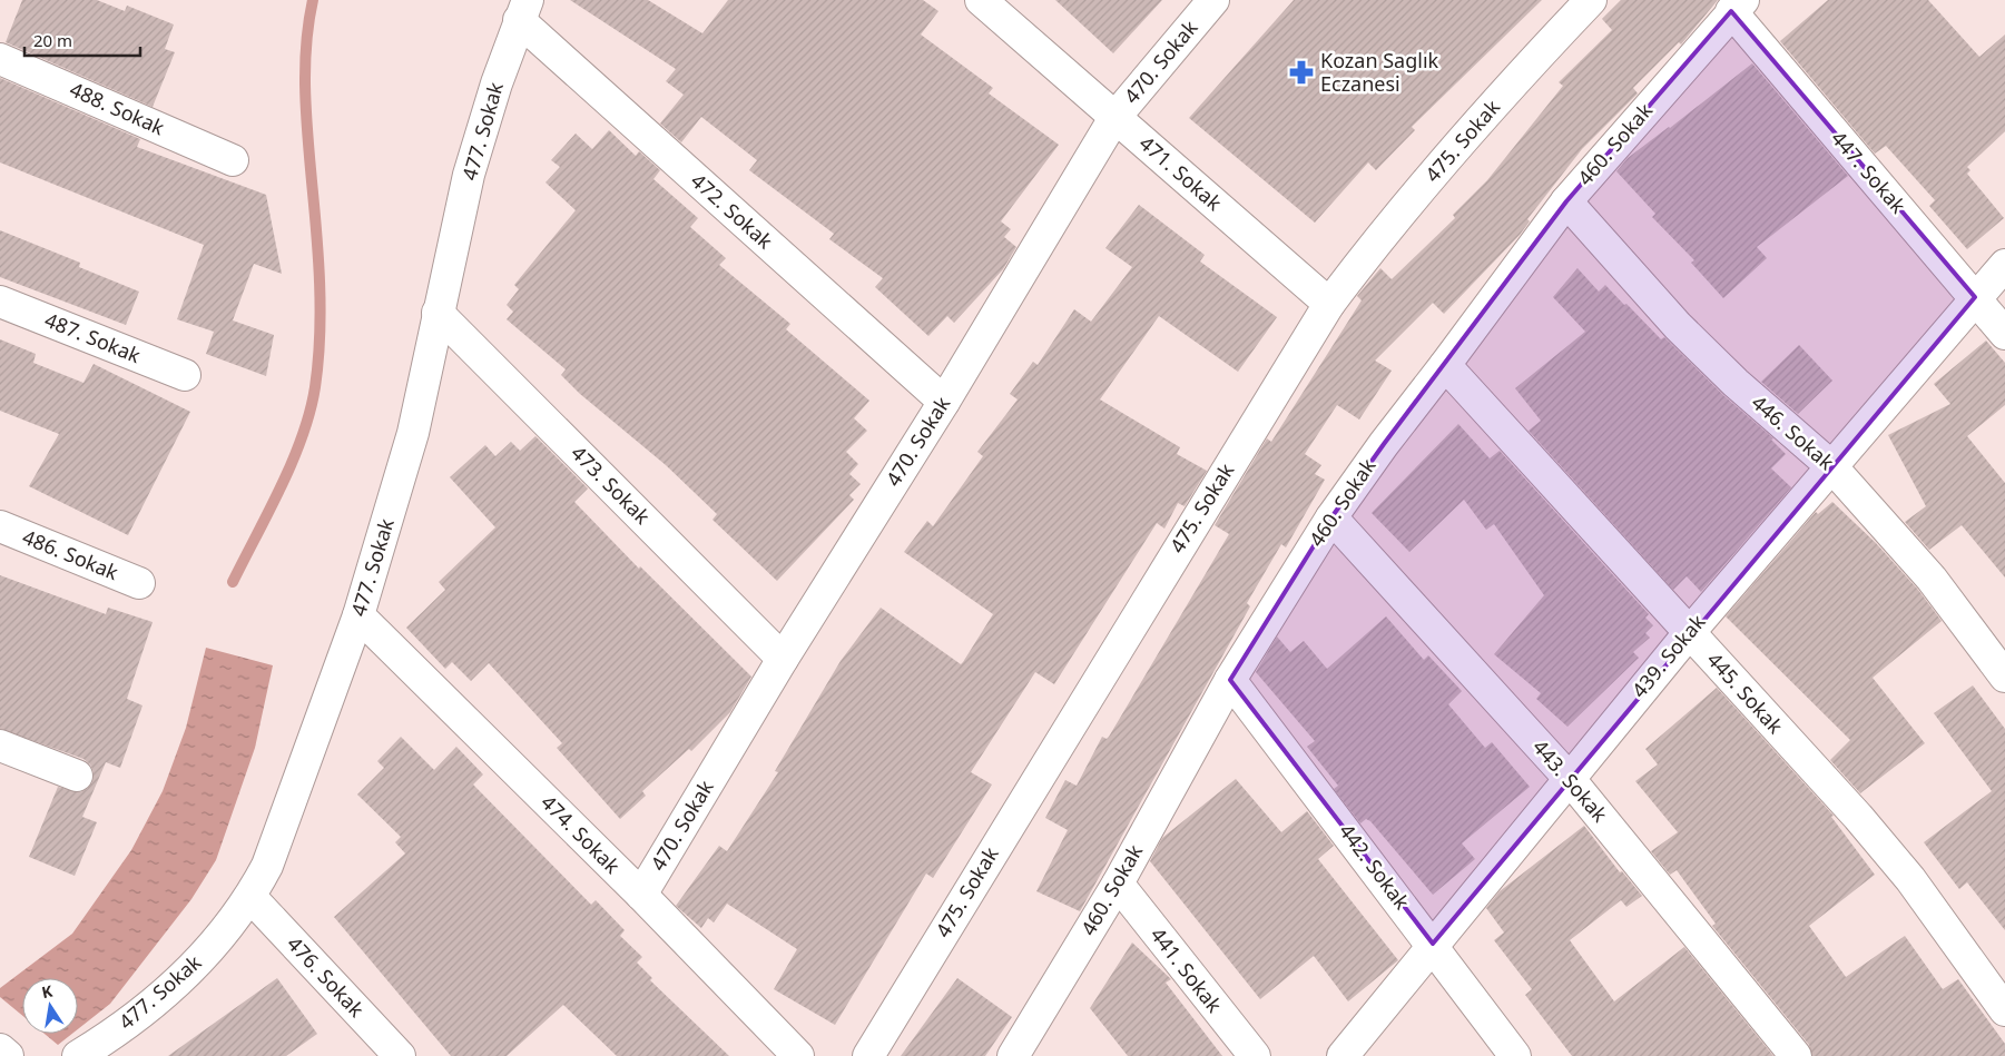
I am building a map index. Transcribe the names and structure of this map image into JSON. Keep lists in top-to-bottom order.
{
  "streets": {
    "street": [
      "470. Sokak",
      "488. Sokak",
      "477. Sokak",
      "475. Sokak",
      "460. Sokak",
      "447. Sokak",
      "471. Sokak",
      "472. Sokak",
      "487. Sokak",
      "446. Sokak",
      "473. Sokak",
      "486. Sokak",
      "439. Sokak",
      "445. Sokak",
      "443. Sokak",
      "474. Sokak",
      "442. Sokak",
      "441. Sokak",
      "476. Sokak"
    ]
  },
  "crossings": [
    ["470. Sokak", "471. Sokak"],
    ["470. Sokak", "472. Sokak"],
    ["470. Sokak", "473. Sokak"],
    ["470. Sokak", "474. Sokak"],
    ["477. Sokak", "472. Sokak"],
    ["477. Sokak", "473. Sokak"],
    ["477. Sokak", "474. Sokak"],
    ["477. Sokak", "476. Sokak"],
    ["475. Sokak", "471. Sokak"],
    ["460. Sokak", "447. Sokak"],
    ["460. Sokak", "446. Sokak"],
    ["460. Sokak", "445. Sokak"],
    ["460. Sokak", "443. Sokak"],
    ["460. Sokak", "442. Sokak"],
    ["460. Sokak", "441. Sokak"],
    ["447. Sokak", "439. Sokak"],
    ["446. Sokak", "439. Sokak"],
    ["439. Sokak", "445. Sokak"],
    ["439. Sokak", "443. Sokak"],
    ["439. Sokak", "442. Sokak"]
  ],
  "places": {
    "pharmacy": ["Kozan Saglık Eczanesi"]
  },
  "scale_bar": "20 m",
  "north": "top"
}
